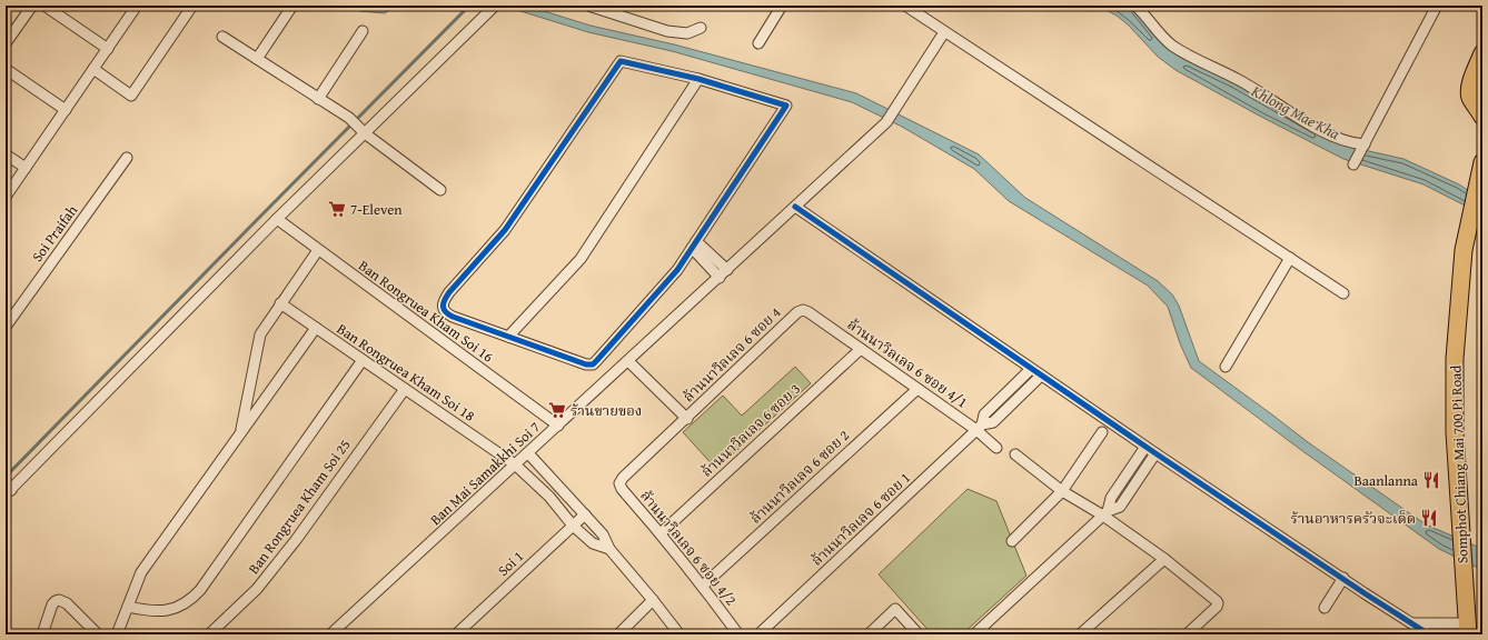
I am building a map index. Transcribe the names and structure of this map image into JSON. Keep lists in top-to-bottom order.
{
  "streets": {
    "main road": ["Somphot Chiang Mai 700 Pi Road"],
    "street": [
      "Soi Praifah",
      "Ban Rongruea Kham Soi 16",
      "ล้านนาวิลเลจ 6 ซอย 4",
      "ล้านนาวิลเลจ 6 ซอย 4/1",
      "Ban Rongruea Kham Soi 18",
      "ล้านนาวิลเลจ 6 ซอย 3",
      "Ban Mai Samakkhi Soi 7",
      "ล้านนาวิลเลจ 6 ซอย 2",
      "Ban Rongruea Kham Soi 25",
      "ล้านนาวิลเลจ 6 ซอย 1",
      "ล้านนาวิลเลจ 6 ซอย 4/2",
      "Soi 1"
    ]
  },
  "crossings": [
    ["Ban Rongruea Kham Soi 16", "Ban Mai Samakkhi Soi 7"],
    ["ล้านนาวิลเลจ 6 ซอย 4", "ล้านนาวิลเลจ 6 ซอย 4/1"],
    ["ล้านนาวิลเลจ 6 ซอย 4", "ล้านนาวิลเลจ 6 ซอย 4/2"],
    ["ล้านนาวิลเลจ 6 ซอย 4/1", "ล้านนาวิลเลจ 6 ซอย 3"],
    ["ล้านนาวิลเลจ 6 ซอย 4/1", "ล้านนาวิลเลจ 6 ซอย 2"],
    ["ล้านนาวิลเลจ 6 ซอย 4/1", "ล้านนาวิลเลจ 6 ซอย 1"],
    ["Ban Rongruea Kham Soi 18", "Ban Mai Samakkhi Soi 7"],
    ["Ban Rongruea Kham Soi 18", "Ban Rongruea Kham Soi 25"],
    ["Ban Rongruea Kham Soi 18", "Soi 1"],
    ["ล้านนาวิลเลจ 6 ซอย 3", "ล้านนาวิลเลจ 6 ซอย 4/2"],
    ["ล้านนาวิลเลจ 6 ซอย 2", "ล้านนาวิลเลจ 6 ซอย 4/2"]
  ],
  "water": ["Khlong Mae Kha"],
  "places": {
    "supermarket": ["7-Eleven", "ร้านขายของ"],
    "restaurant": ["Baanlanna", "ร้านอาหารครัวจะเด็ด"]
  }
}
